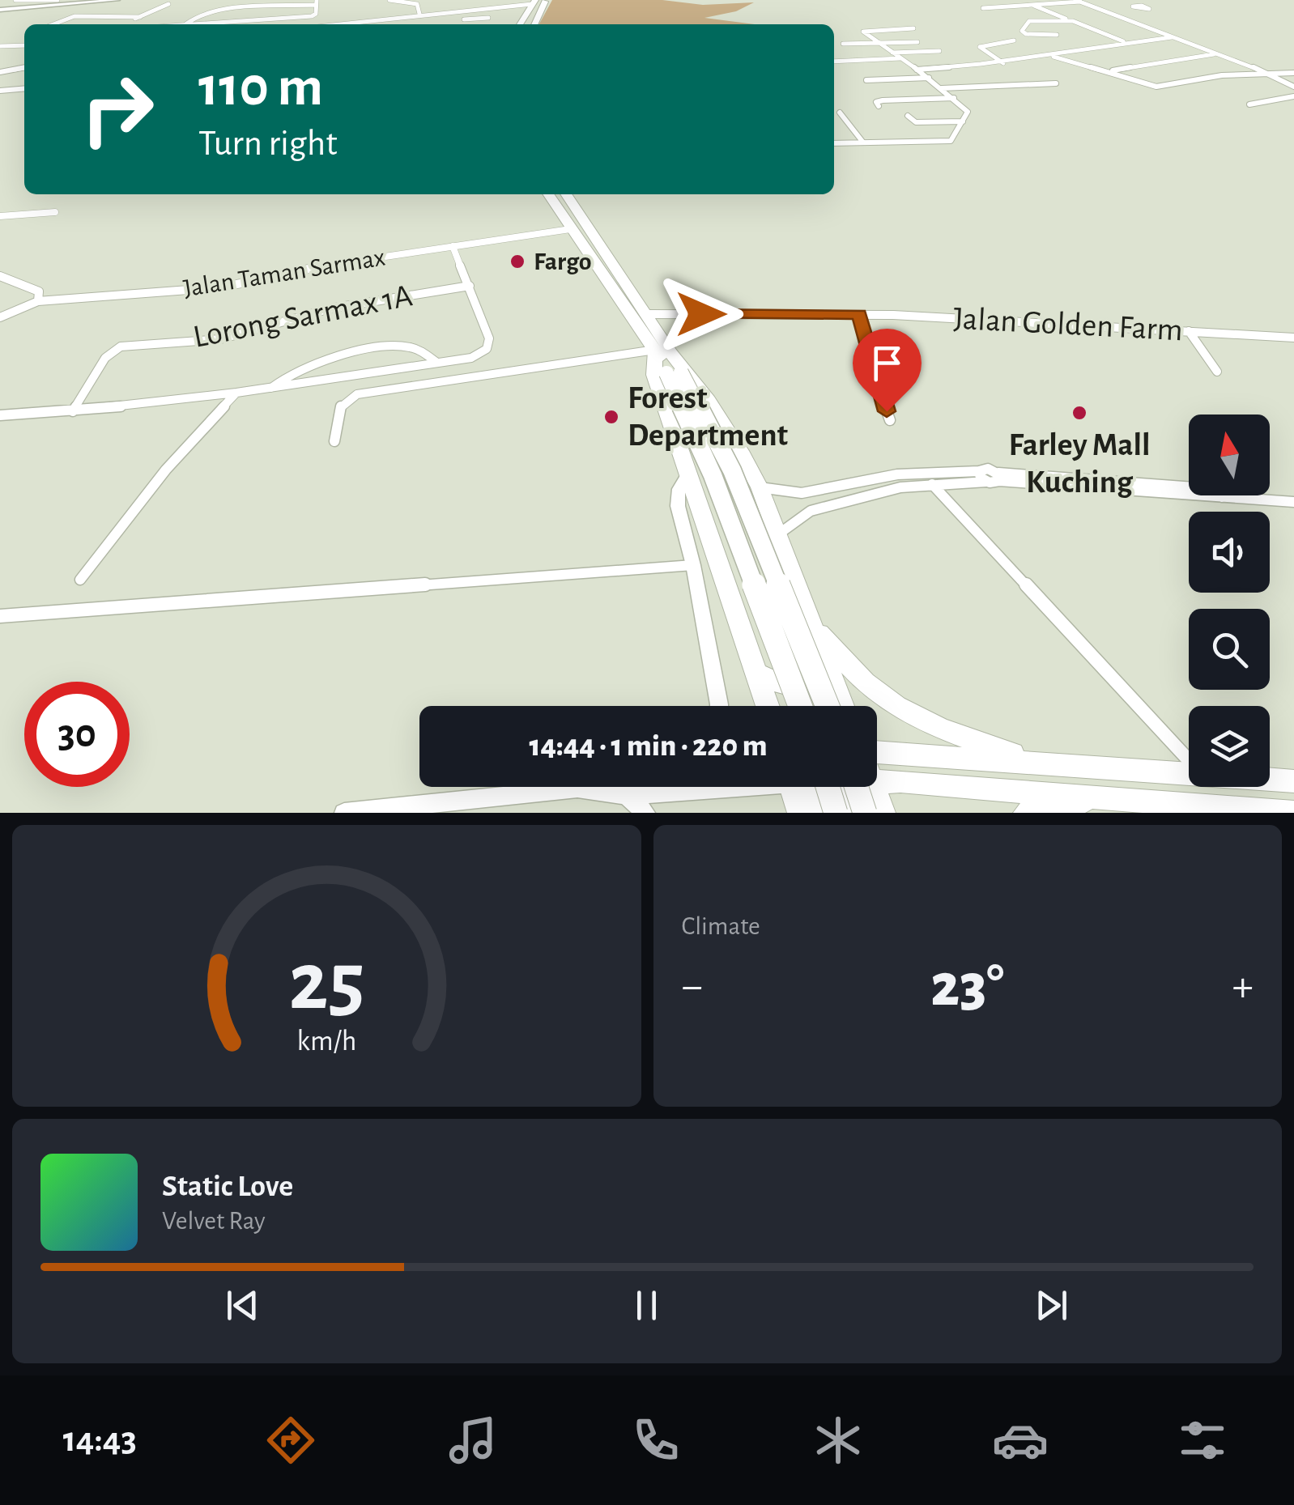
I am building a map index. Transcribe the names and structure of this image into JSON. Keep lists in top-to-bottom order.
{
  "streets": {
    "street": ["Jalan Taman Sarmax", "Lorong Sarmax 1A", "Jalan Golden Farm"]
  },
  "places": ["Fargo", "Farley Mall Kuching", "Forest Department"],
  "north": "top",
  "page": {
    "turn": ["110 m", "Turn right"],
    "limit": "30",
    "trip": "14:44 · 1 min · 220 m",
    "tile": "Climate",
    "heat": ["−", "23°", "+"],
    "song": ["Static Love", "Velvet Ray"],
    "tabs": "14:43",
    "gauge": ["25", "km/h"]
  }
}
